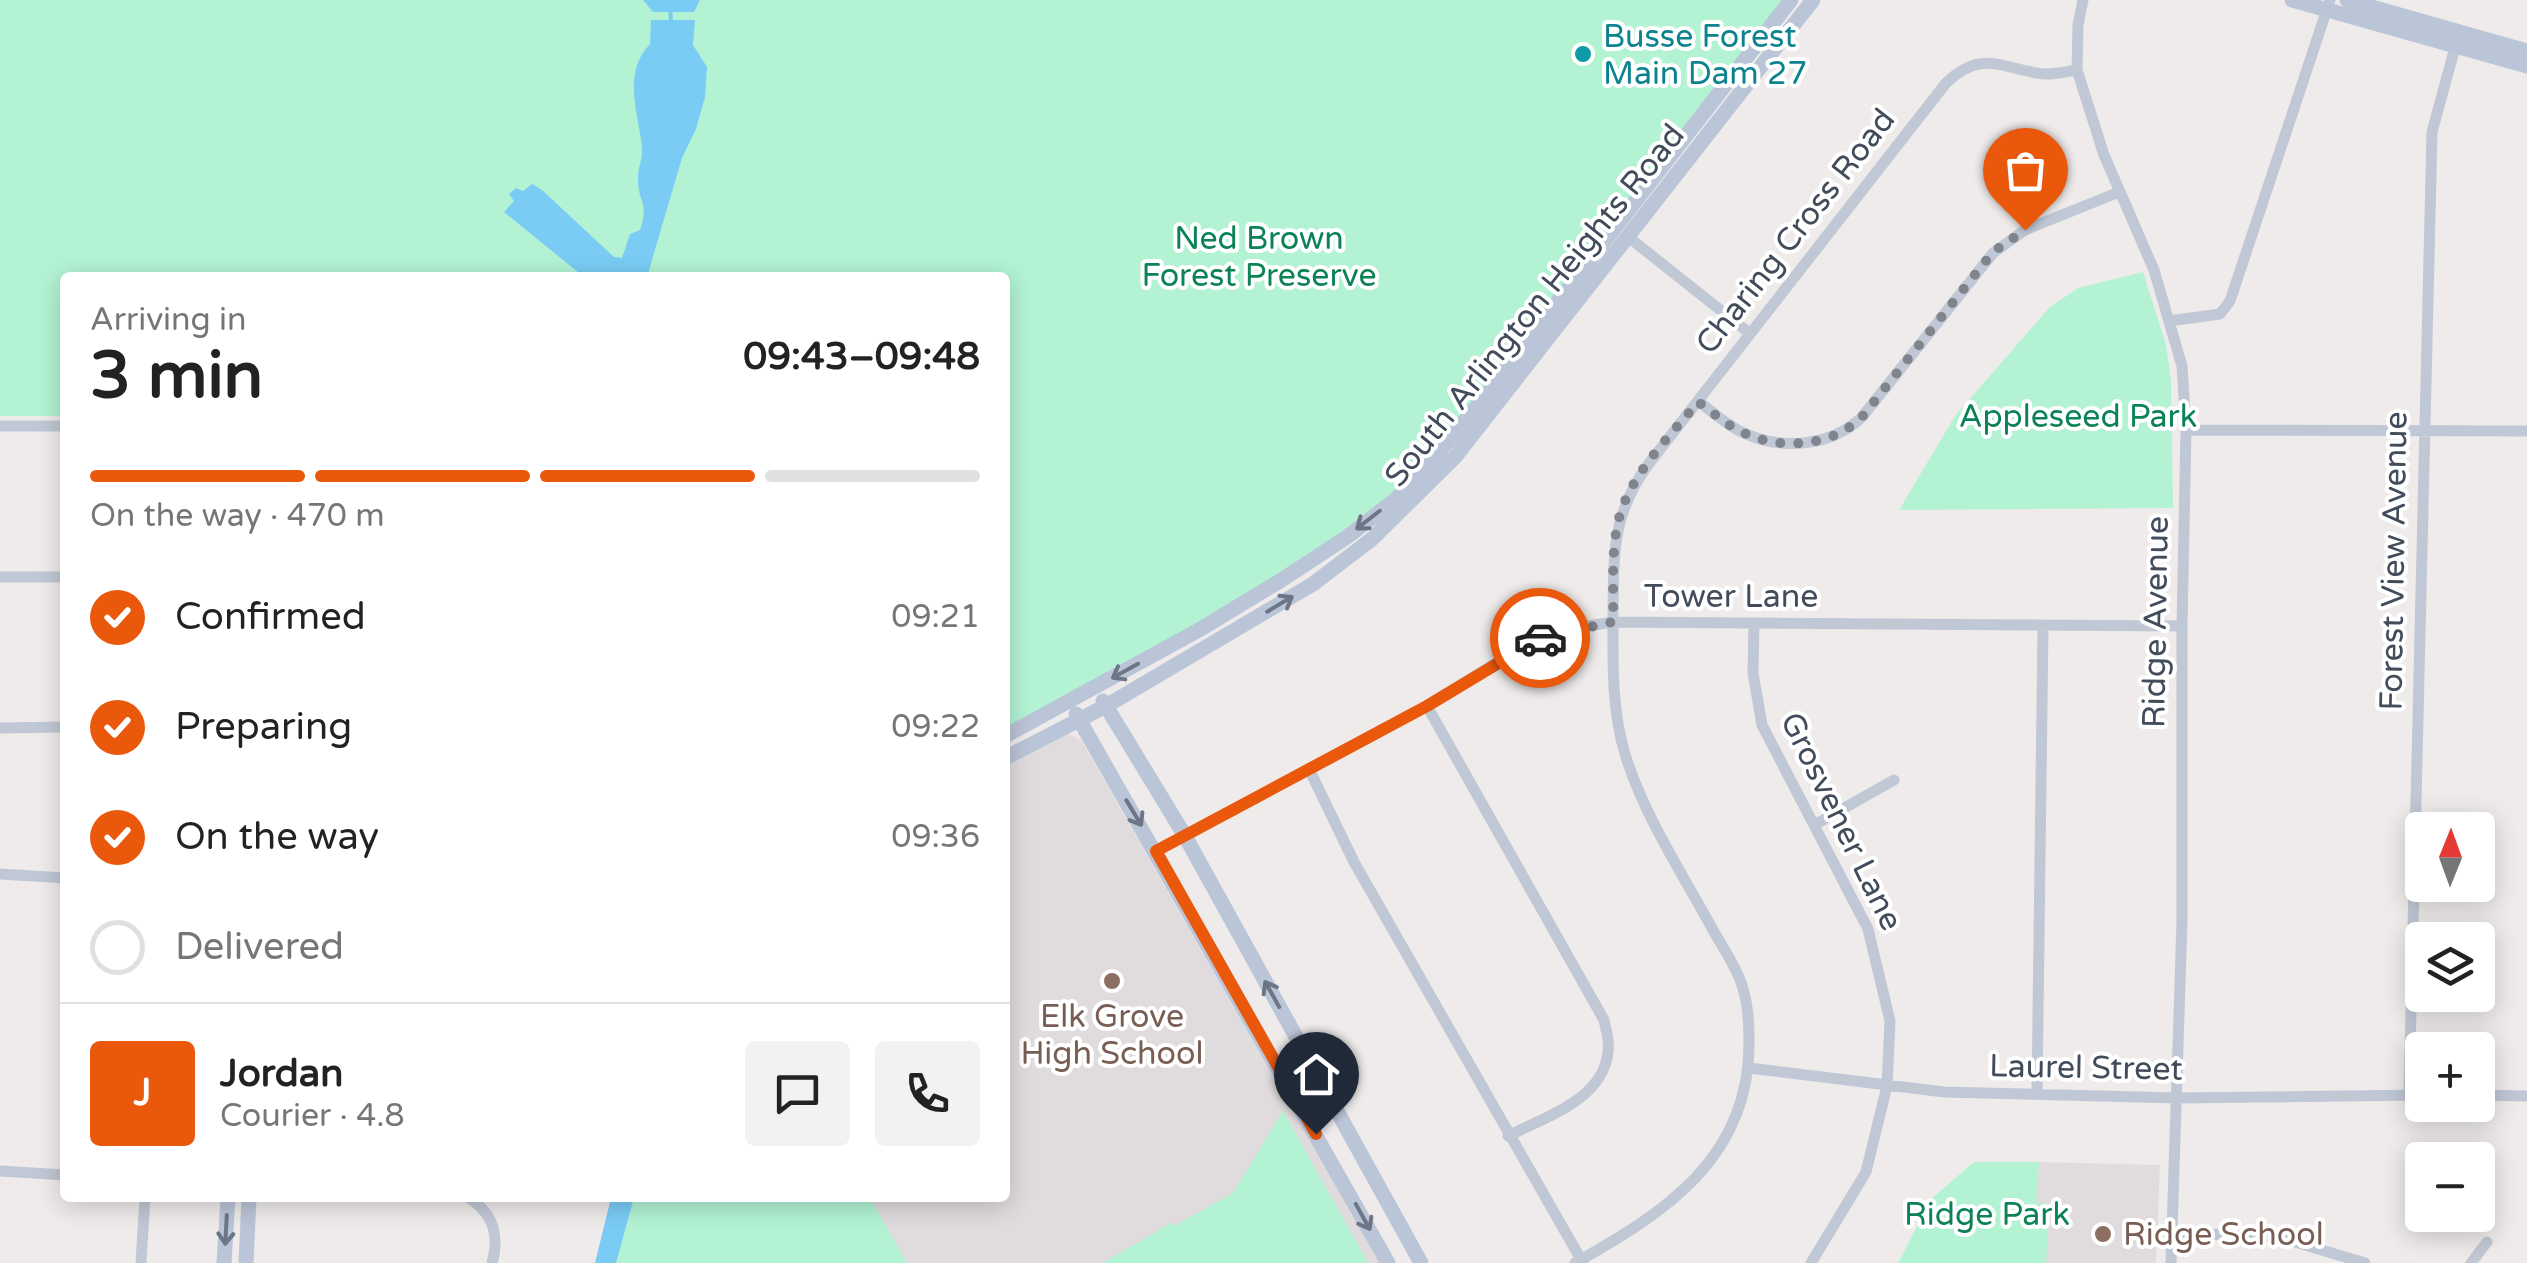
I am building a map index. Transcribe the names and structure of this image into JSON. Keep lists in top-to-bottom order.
{
  "streets": {
    "main road": ["South Arlington Heights Road"],
    "street": [
      "Charing Cross Road",
      "Forest View Avenue",
      "Tower Lane",
      "Ridge Avenue",
      "Grosvener Lane",
      "Laurel Street"
    ]
  },
  "crossings": [
    ["Charing Cross Road", "Tower Lane"],
    ["Charing Cross Road", "Ridge Avenue"],
    ["Charing Cross Road", "Laurel Street"],
    ["Tower Lane", "Ridge Avenue"],
    ["Tower Lane", "Grosvener Lane"],
    ["Ridge Avenue", "Laurel Street"],
    ["Grosvener Lane", "Laurel Street"]
  ],
  "parks": ["Ned Brown Forest Preserve", "Appleseed Park", "Ridge Park"],
  "places": ["Busse Forest Main Dam 27", "Elk Grove High School", "Ridge School"],
  "north": "top",
  "page": {
    "heading": ["3 min", "Arriving in", "09:43–09:48"],
    "panel": ["Jordan", "Courier · 4.8"],
    "bar": "On the way · 470 m",
    "list": [
      ["Confirmed", "09:21"],
      ["Preparing", "09:22"],
      ["On the way", "09:36"],
      "Delivered"
    ],
    "map_buttons": ["+", "−"],
    "round": "J"
  }
}
